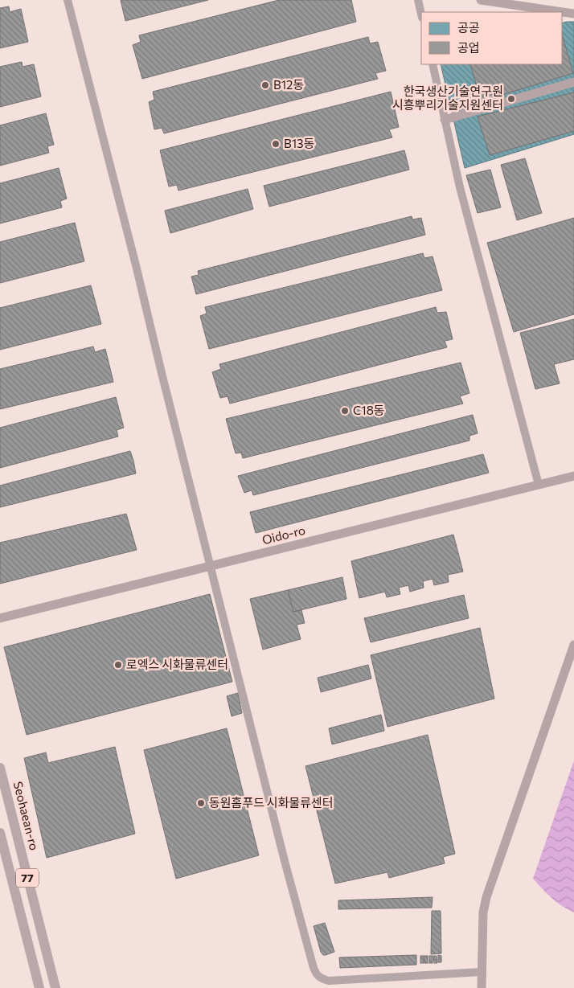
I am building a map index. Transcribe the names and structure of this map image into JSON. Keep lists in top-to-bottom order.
{
  "streets": {
    "main road": ["Oido-ro", "Seohaean-ro", "77"]
  },
  "places": [
    "B12동",
    "한국생산기술연구원 시흥뿌리기술지원센터",
    "B13동",
    "C18동",
    "로엑스 시화물류센터",
    "동원홈푸드 시화물류센터"
  ],
  "legend": ["공공", "공업"]
}
